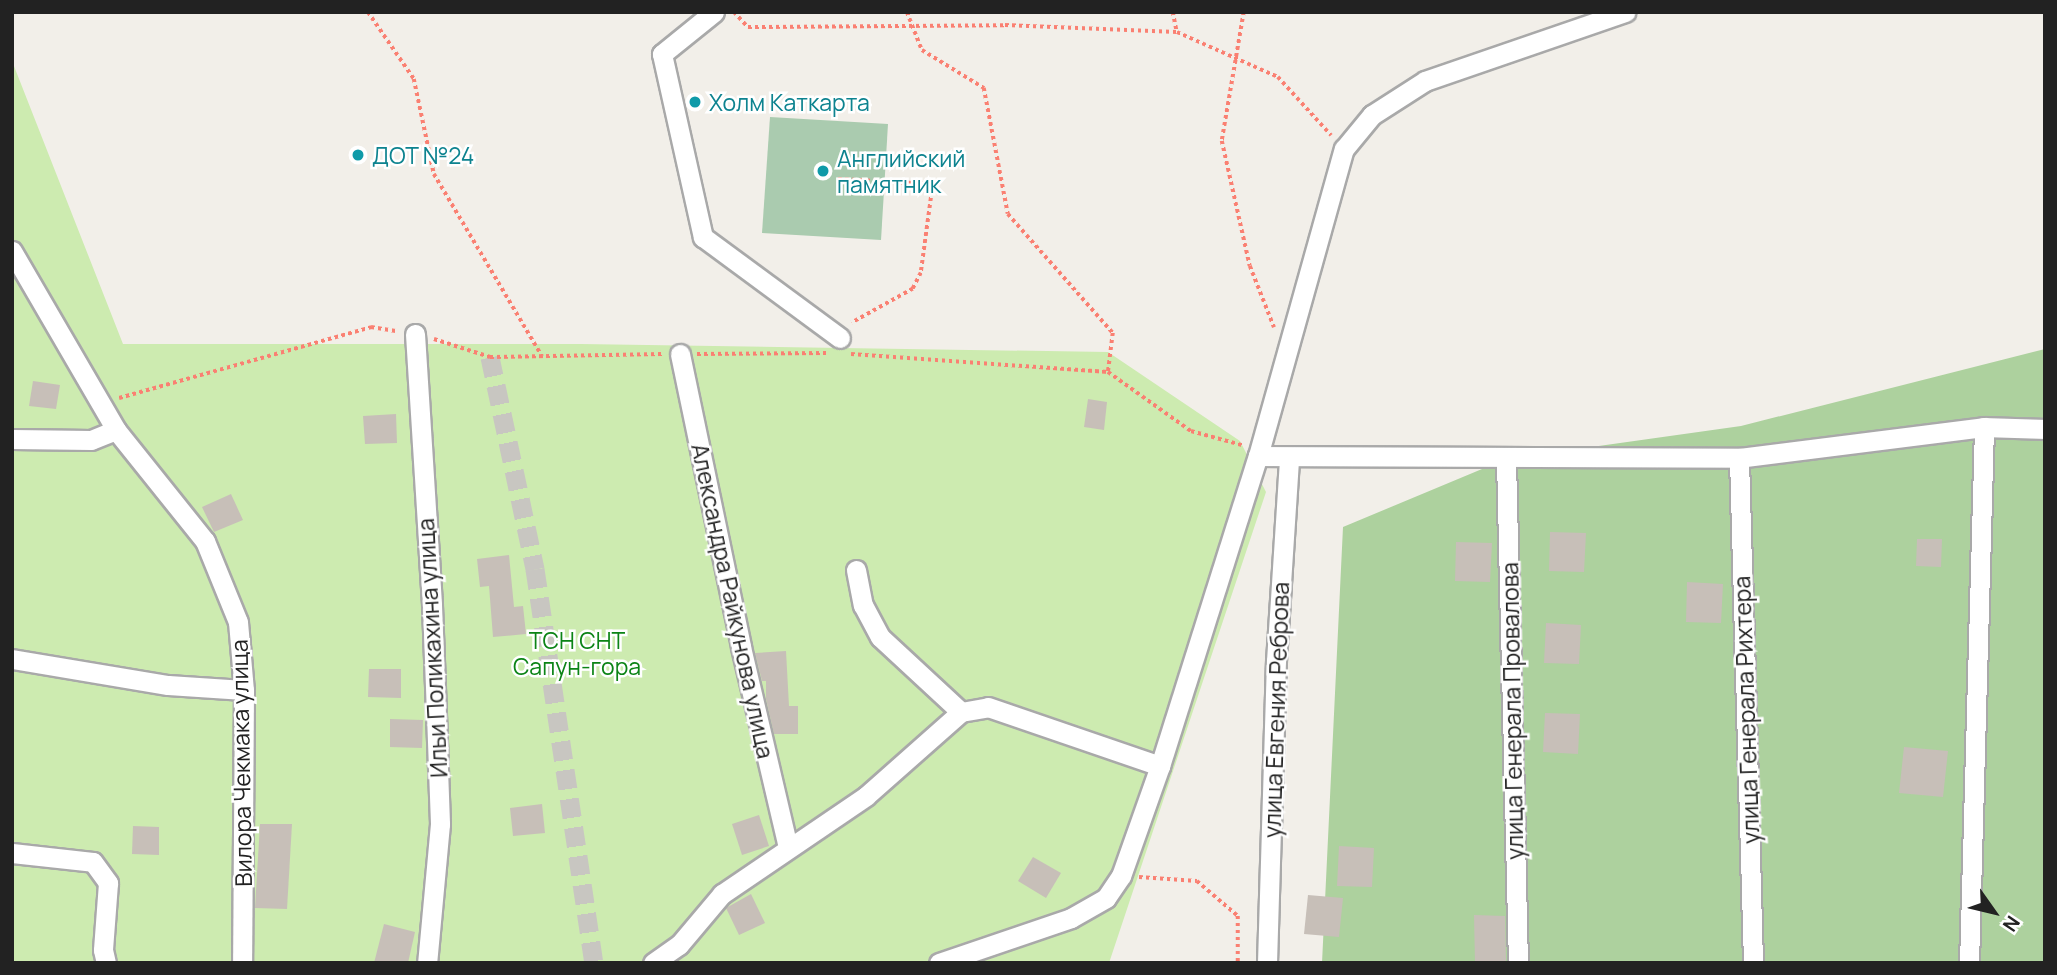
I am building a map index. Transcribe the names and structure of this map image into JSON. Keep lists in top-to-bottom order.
{
  "streets": {
    "street": [
      "Александра Райкунова улица",
      "Ильи Поликахина улица",
      "улица Евгения Реброва",
      "улица Генерала Рихтера",
      "улица Генерала Провалова",
      "Вилора Чекмака улица"
    ]
  },
  "parks": ["ТСН СНТ Сапун-гора"],
  "places": ["Холм Каткарта", "ДОТ №24", "Английский памятник"],
  "north": "bottom right"
}
